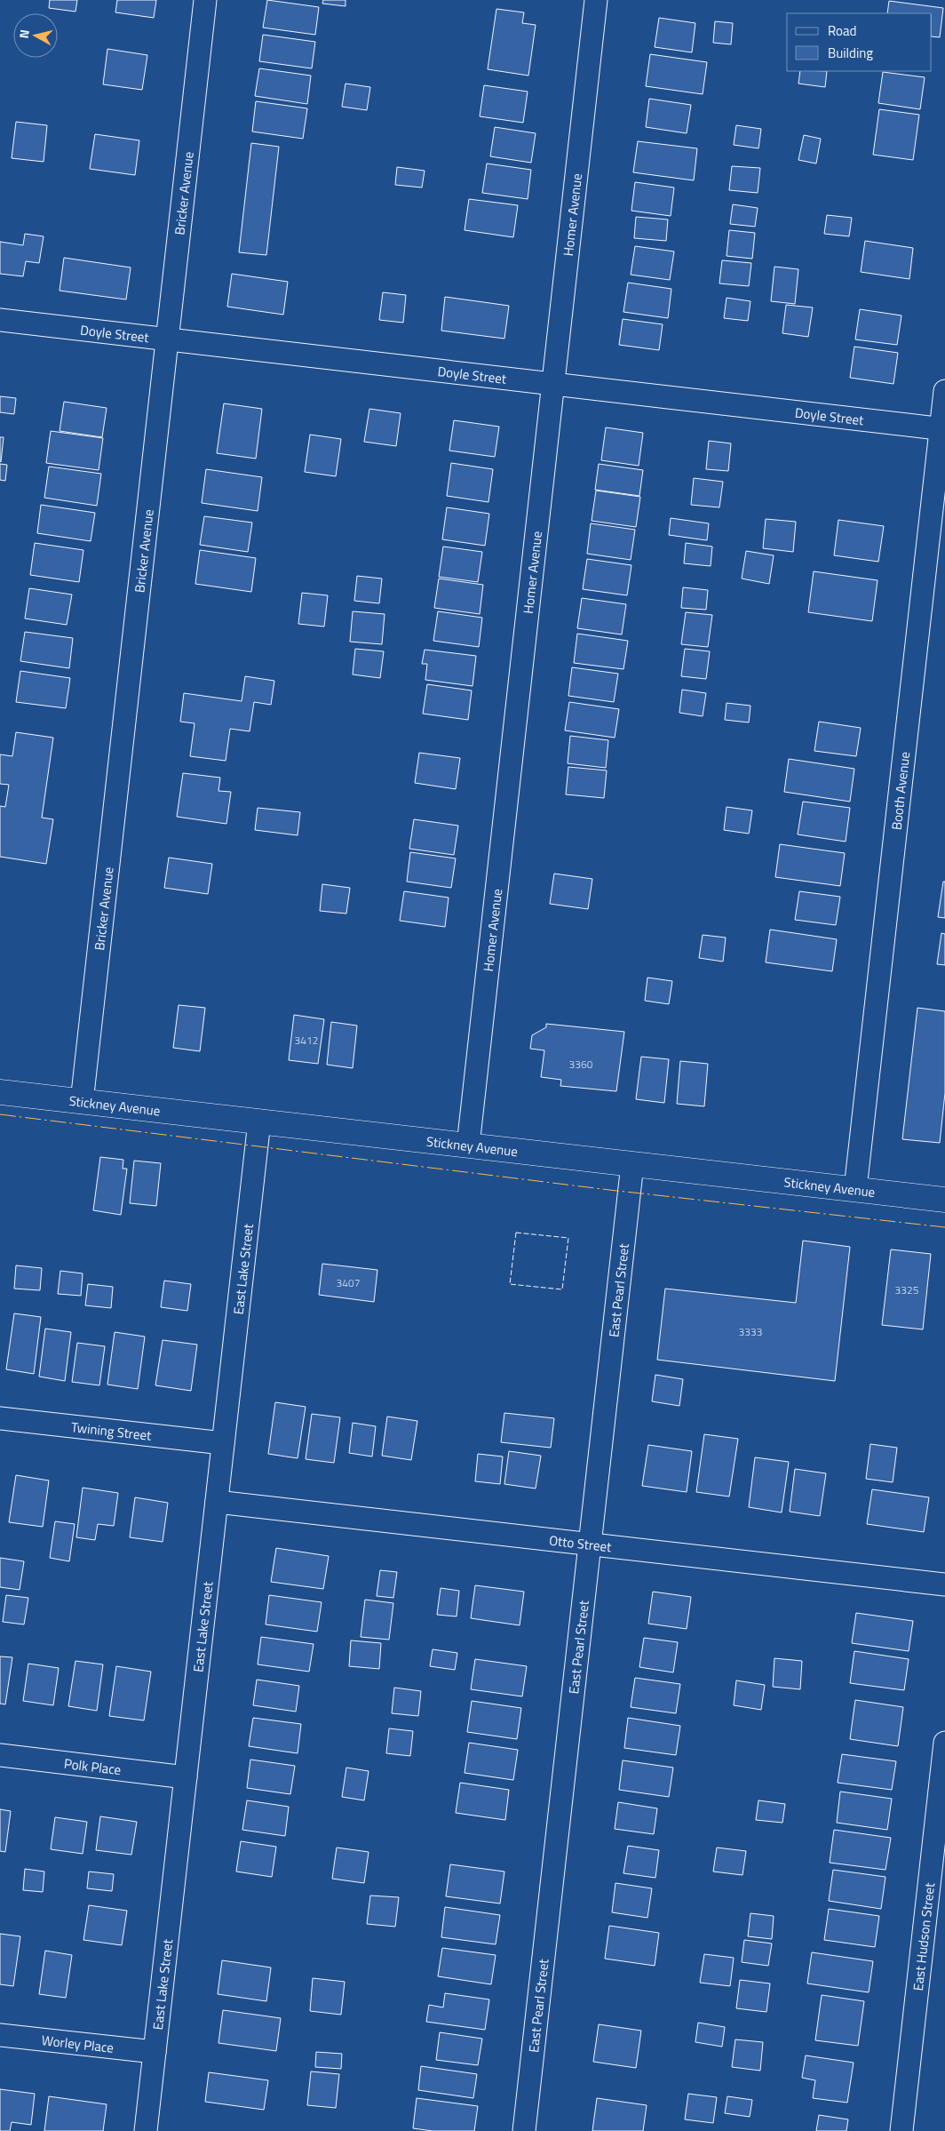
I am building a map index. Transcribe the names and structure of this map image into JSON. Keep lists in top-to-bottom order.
{
  "streets": {
    "street": [
      "Bricker Avenue",
      "Homer Avenue",
      "Doyle Street",
      "Booth Avenue",
      "Stickney Avenue",
      "East Lake Street",
      "East Pearl Street",
      "Twining Street",
      "Otto Street",
      "Polk Place",
      "East Hudson Street",
      "Worley Place"
    ]
  },
  "crossings": [
    ["Bricker Avenue", "Doyle Street"],
    ["Bricker Avenue", "Stickney Avenue"],
    ["Homer Avenue", "Doyle Street"],
    ["Homer Avenue", "Stickney Avenue"],
    ["Doyle Street", "Booth Avenue"],
    ["Booth Avenue", "Stickney Avenue"],
    ["Stickney Avenue", "East Lake Street"],
    ["Stickney Avenue", "East Pearl Street"],
    ["East Lake Street", "Twining Street"],
    ["East Lake Street", "Otto Street"],
    ["East Lake Street", "Polk Place"],
    ["East Lake Street", "Worley Place"],
    ["East Pearl Street", "Otto Street"]
  ],
  "house_numbers": [
    "3412",
    "3360",
    "3407",
    "3325",
    "3333"
  ],
  "legend": ["Road", "Building"],
  "north": "left"
}
